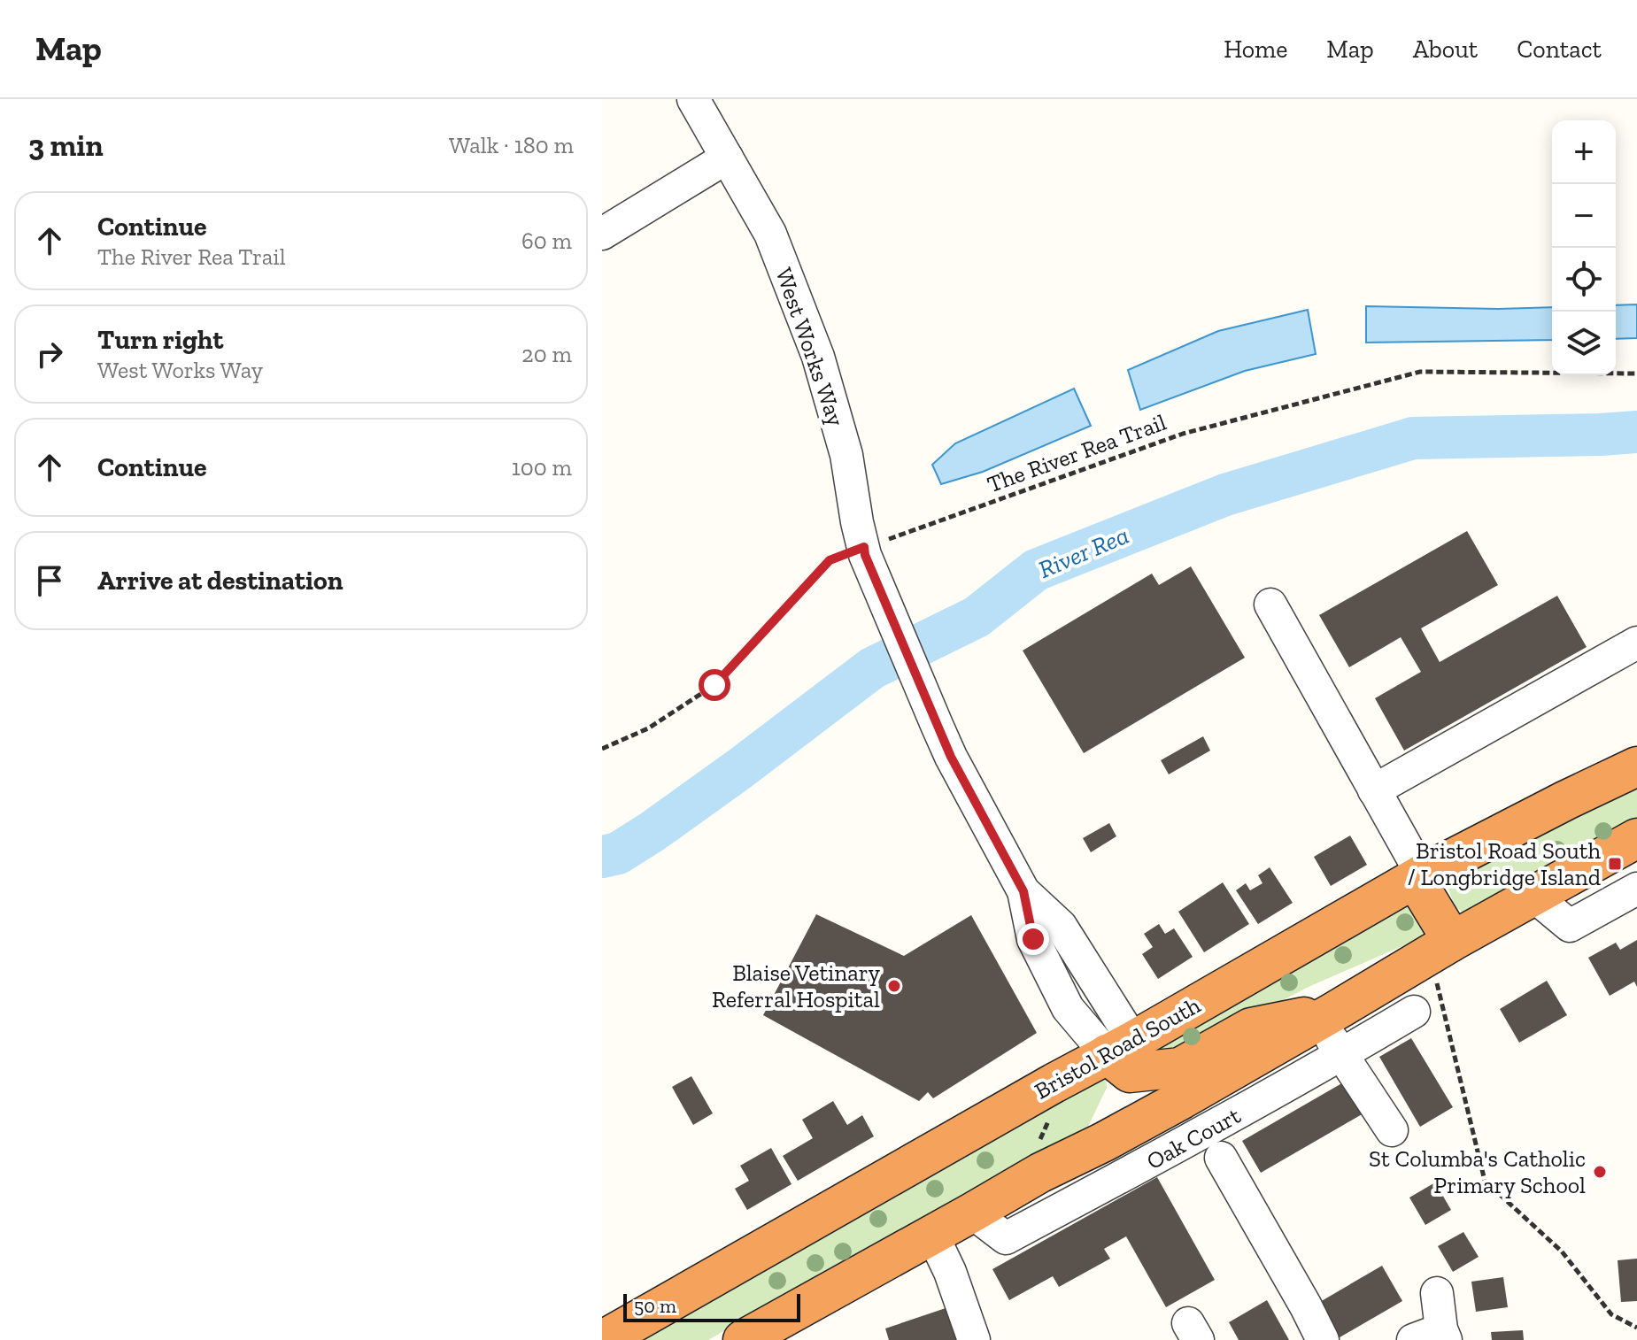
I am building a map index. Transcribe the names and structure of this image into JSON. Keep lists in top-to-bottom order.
{
  "streets": {
    "highway": ["Bristol Road South"],
    "street": ["West Works Way", "Oak Court"],
    "path": ["The River Rea Trail"]
  },
  "crossings": [
    ["West Works Way", "The River Rea Trail"],
    ["West Works Way", "Bristol Road South"]
  ],
  "water": ["River Rea"],
  "places": {
    "transit": ["Bristol Road South / Longbridge Island"],
    "other": ["Blaise Vetinary Referral Hospital", "St Columba's Catholic Primary School"]
  },
  "scale_bar": "50 m",
  "page": {
    "header": "Map",
    "nav": [
      "Home",
      "Map",
      "About",
      "Contact"
    ],
    "heading": ["3 min", "Walk · 180 m"],
    "map_buttons": ["+", "−"],
    "list": [
      ["Continue", "The River Rea Trail", "60 m"],
      ["Turn right", "West Works Way", "20 m"],
      ["Continue", "100 m"],
      "Arrive at destination"
    ],
    "scale": "50 m"
  }
}
